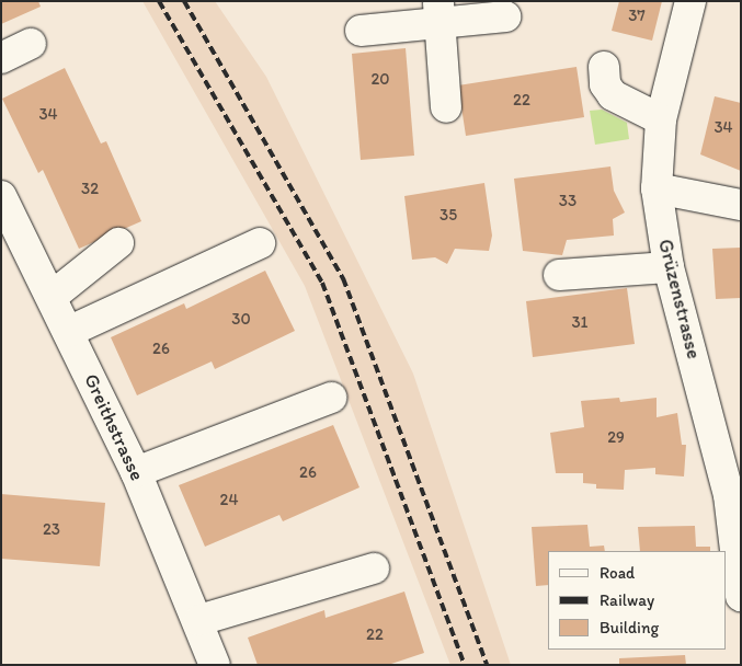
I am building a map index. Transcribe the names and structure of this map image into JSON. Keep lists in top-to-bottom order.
{
  "streets": {
    "street": ["Grüzenstrasse", "Greithstrasse"]
  },
  "house_numbers": [
    "37",
    "20",
    "22",
    "34",
    "34",
    "32",
    "33",
    "35",
    "30",
    "31",
    "26",
    "29",
    "26",
    "24",
    "23",
    "22"
  ],
  "legend": ["Road", "Railway", "Building"]
}
